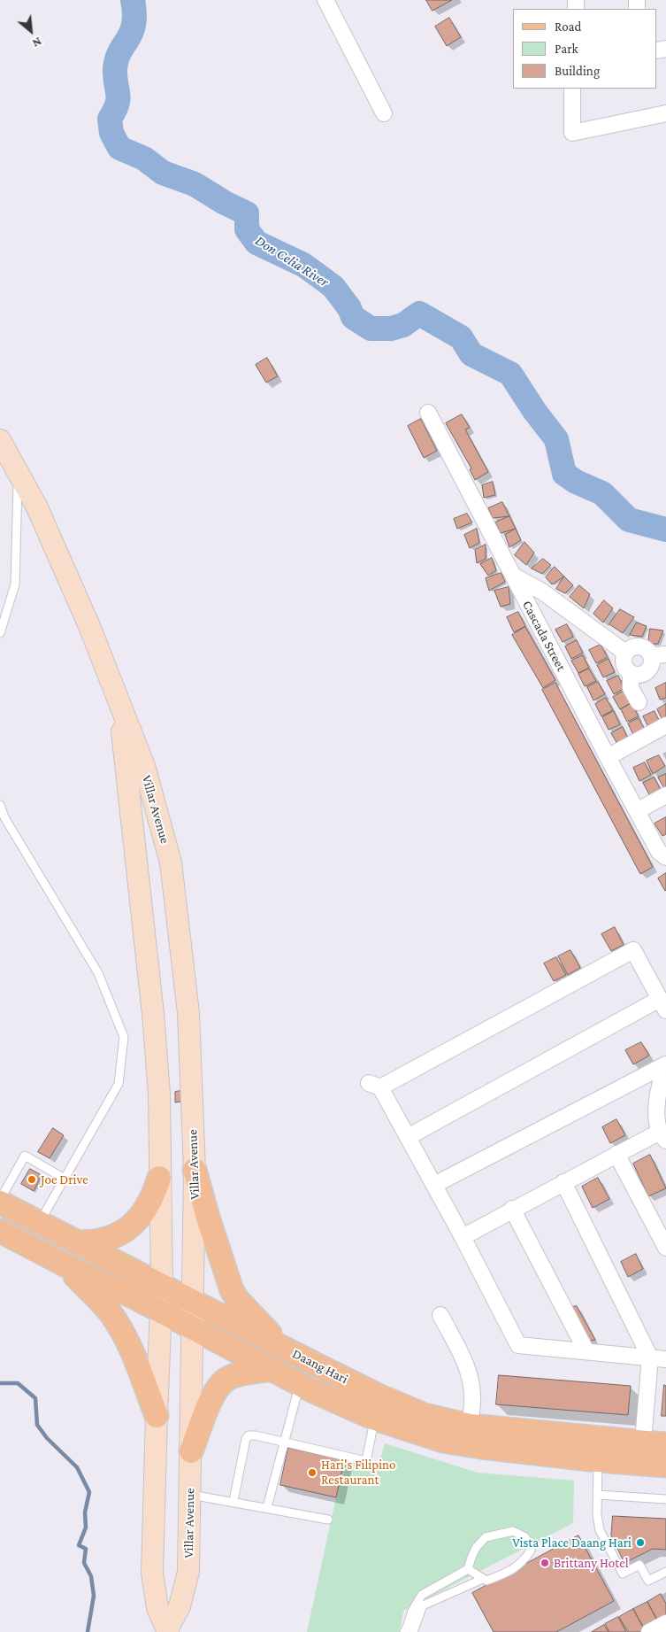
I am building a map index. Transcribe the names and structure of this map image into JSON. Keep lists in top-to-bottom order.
{
  "streets": {
    "main road": ["Daang Hari"],
    "street": ["Cascada Street", "Villar Avenue"]
  },
  "crossings": [
    ["Villar Avenue", "Daang Hari"]
  ],
  "water": ["Don Celia River"],
  "places": [
    "Joe Drive",
    "Hari's Filipino Restaurant",
    "Vista Place Daang Hari",
    "Brittany Hotel"
  ],
  "legend": ["Road", "Park", "Building"],
  "north": "bottom right"
}
